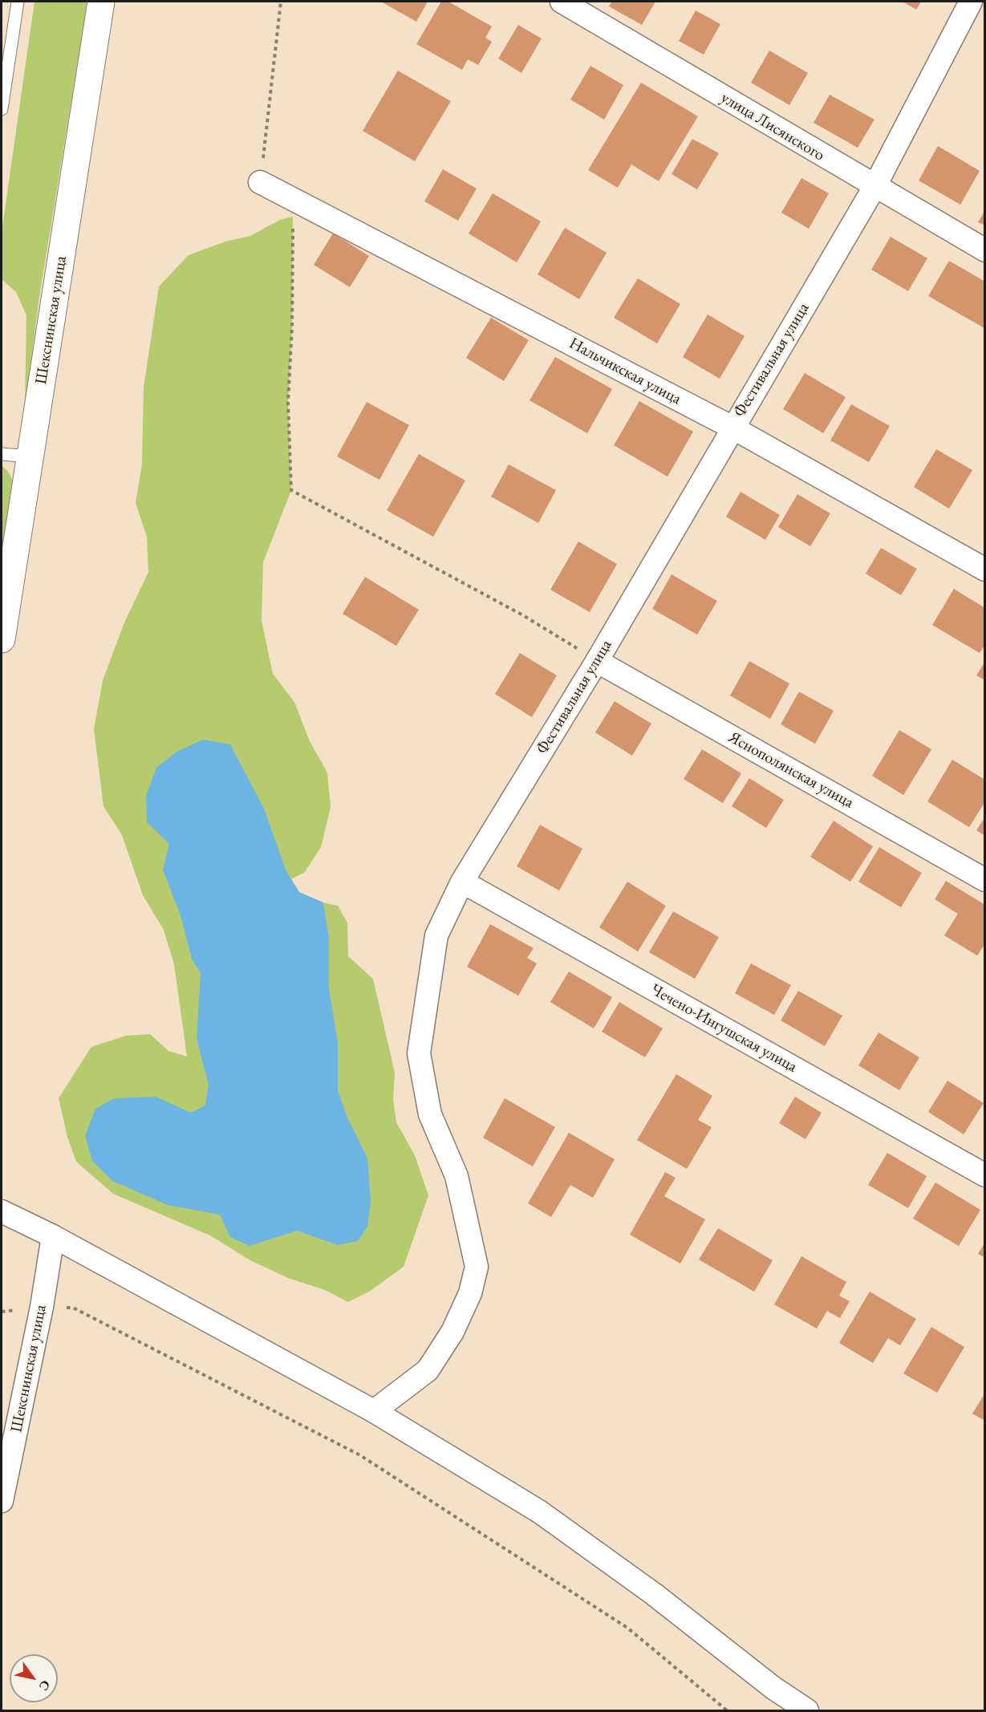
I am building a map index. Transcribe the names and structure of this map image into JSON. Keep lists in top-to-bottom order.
{
  "streets": {
    "street": [
      "улица Лисянского",
      "Шекснинская улица",
      "Фестивальная улица",
      "Нальчикская улица",
      "Яснополянская улица",
      "Чечено-Ингушская улица"
    ]
  },
  "crossings": [
    ["улица Лисянского", "Фестивальная улица"],
    ["Фестивальная улица", "Нальчикская улица"],
    ["Фестивальная улица", "Яснополянская улица"],
    ["Фестивальная улица", "Чечено-Ингушская улица"]
  ],
  "north": "bottom right"
}
